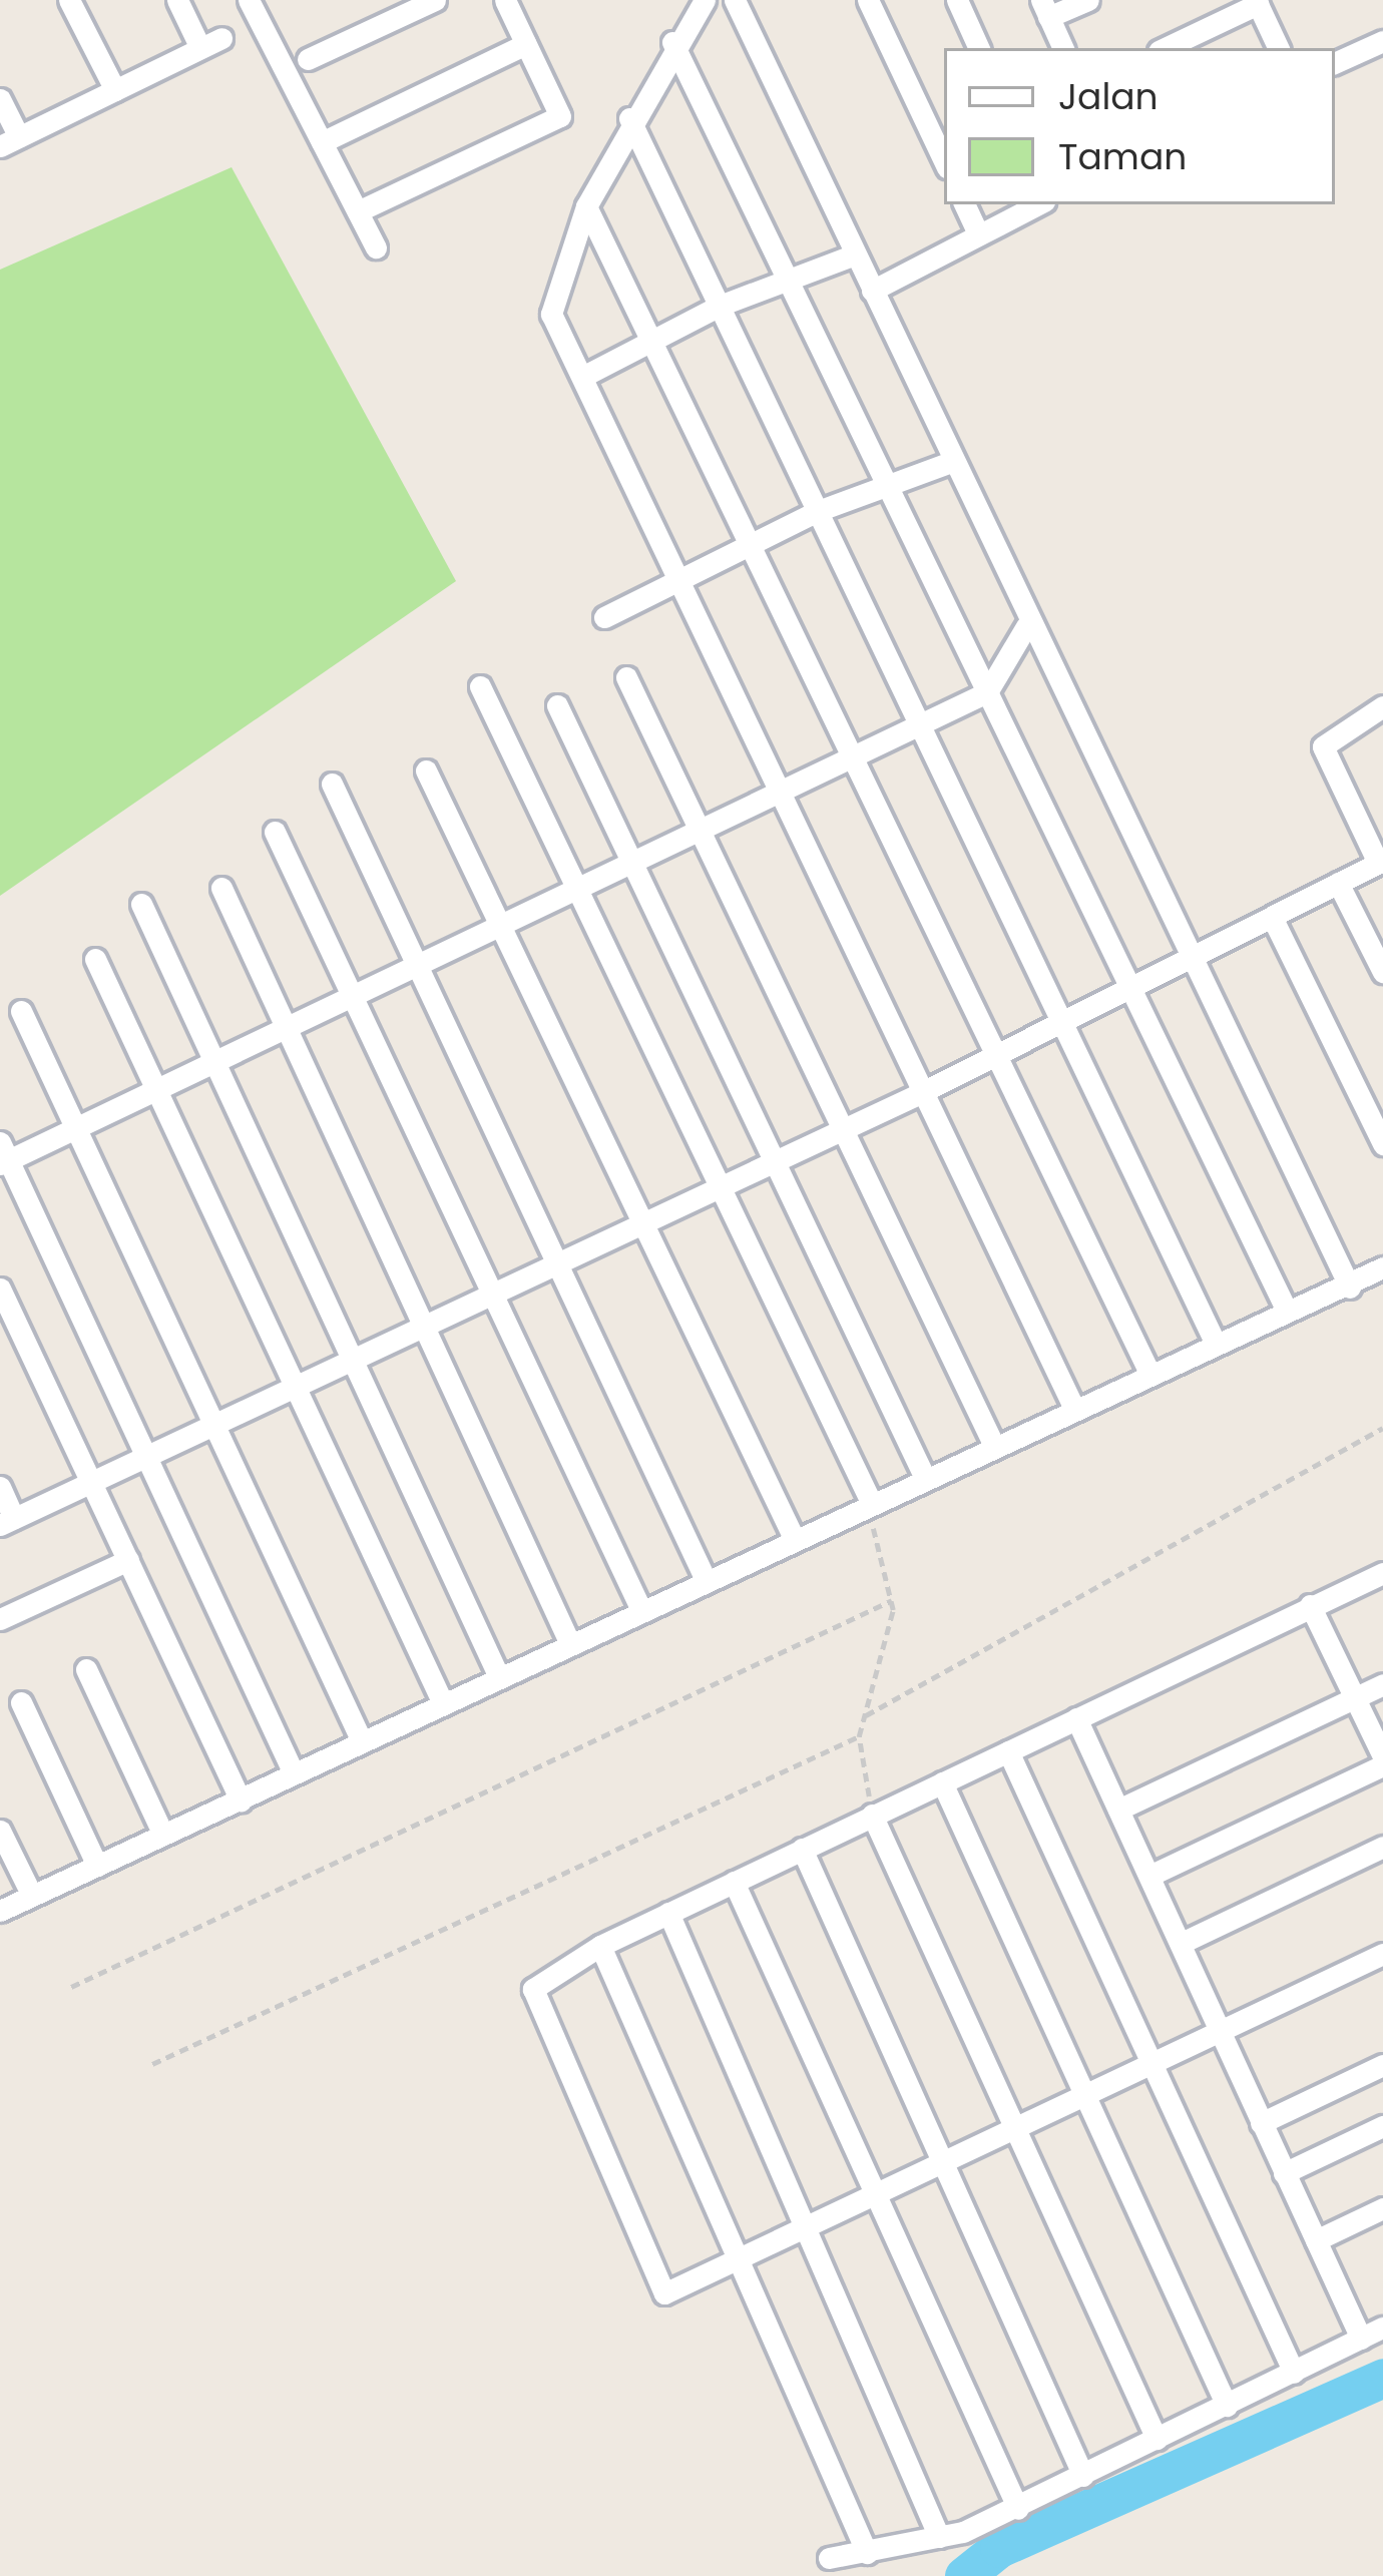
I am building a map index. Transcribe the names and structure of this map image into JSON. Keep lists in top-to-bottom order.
{
  "legend": ["Jalan", "Taman"]
}
